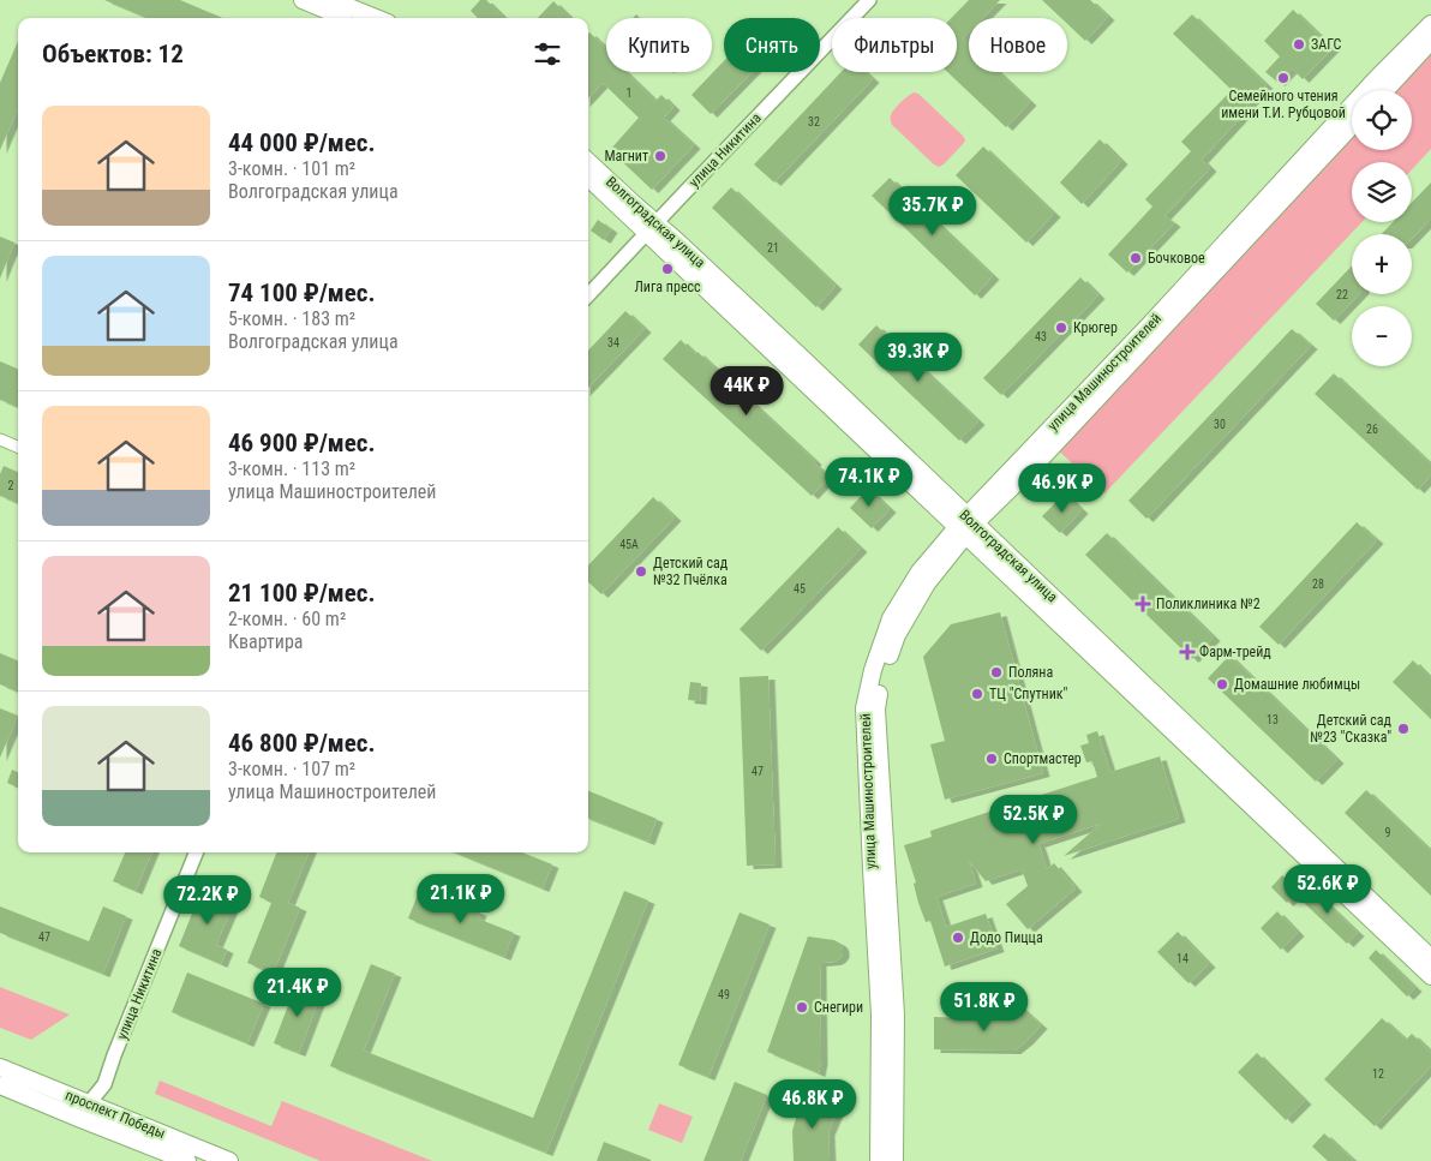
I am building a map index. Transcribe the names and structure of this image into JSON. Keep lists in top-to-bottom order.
{
  "streets": {
    "main road": ["Волгоградская улица", "улица Машиностроителей", "проспект Победы"],
    "street": ["улица Никитина"]
  },
  "crossings": [
    ["улица Никитина", "Волгоградская улица"],
    ["улица Никитина", "проспект Победы"],
    ["Волгоградская улица", "улица Машиностроителей"]
  ],
  "places": {
    "other": [
      "ЗАГС",
      "Семейного чтения имени Т.И. Рубцовой",
      "Магнит",
      "Бочковое",
      "Лига пресс",
      "Крюгер",
      "Детский сад №32 Пчёлка",
      "Поляна",
      "Домашние любимцы",
      "ТЦ \"Спутник\"",
      "Детский сад №23 \"Сказка\"",
      "Спортмастер",
      "Додо Пицца",
      "Снегири"
    ],
    "health": ["Поликлиника №2", "Фарм-трейд"]
  },
  "house_numbers": [
    "1",
    "32",
    "21",
    "22",
    "43",
    "34",
    "30",
    "26",
    "2",
    "45А",
    "28",
    "45",
    "13",
    "47",
    "9",
    "47",
    "14",
    "49",
    "12"
  ],
  "page": {
    "chip": [
      "Купить",
      "Снять",
      "Фильтры",
      "Новое"
    ],
    "heading": "Объектов: 12",
    "map_buttons": ["+", "−"],
    "list": [
      {
        "name": "44 000 ₽/мес.",
        "note": "3-комн. · 101 m² · Волгоградская улица"
      },
      {
        "name": "74 100 ₽/мес.",
        "note": "5-комн. · 183 m² · Волгоградская улица"
      },
      {
        "name": "46 900 ₽/мес.",
        "note": "3-комн. · 113 m² · улица Машиностроителей"
      },
      {
        "name": "21 100 ₽/мес.",
        "note": "2-комн. · 60 m² · Квартира"
      },
      {
        "name": "46 800 ₽/мес.",
        "note": "3-комн. · 107 m² · улица Машиностроителей"
      }
    ],
    "price": [
      "35.7K ₽",
      "39.3K ₽",
      "44K ₽",
      "74.1K ₽",
      "46.9K ₽",
      "52.5K ₽",
      "52.6K ₽",
      "21.1K ₽",
      "72.2K ₽",
      "21.4K ₽",
      "51.8K ₽",
      "46.8K ₽"
    ]
  }
}
